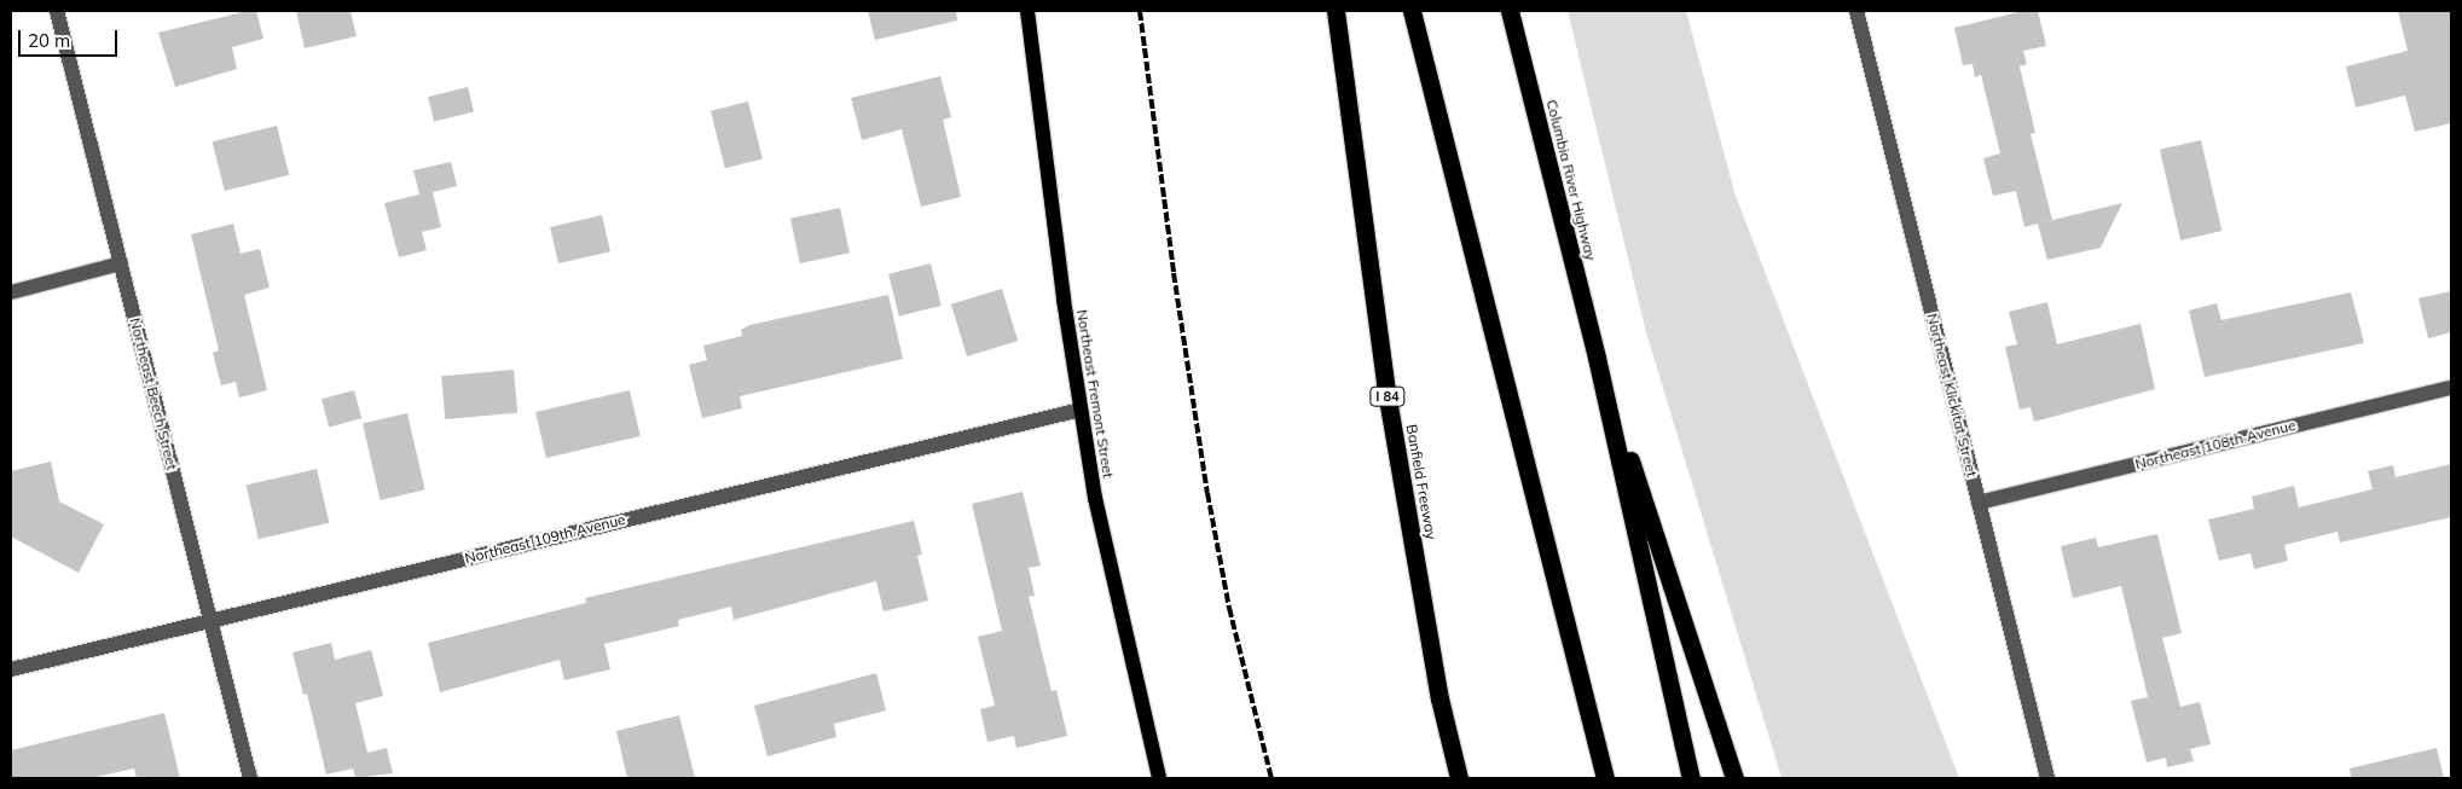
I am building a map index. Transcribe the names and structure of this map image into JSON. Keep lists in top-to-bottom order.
{
  "streets": {
    "highway": ["Columbia River Highway", "I 84", "Banfield Freeway"],
    "main road": ["Northeast Fremont Street"],
    "street": [
      "Northeast Beech Street",
      "Northeast Klickitat Street",
      "Northeast 108th Avenue",
      "Northeast 109th Avenue"
    ]
  },
  "crossings": [
    ["Northeast Beech Street", "Northeast 109th Avenue"],
    ["Northeast Fremont Street", "Northeast 109th Avenue"],
    ["Northeast Klickitat Street", "Northeast 108th Avenue"]
  ],
  "scale_bar": "20 m"
}
